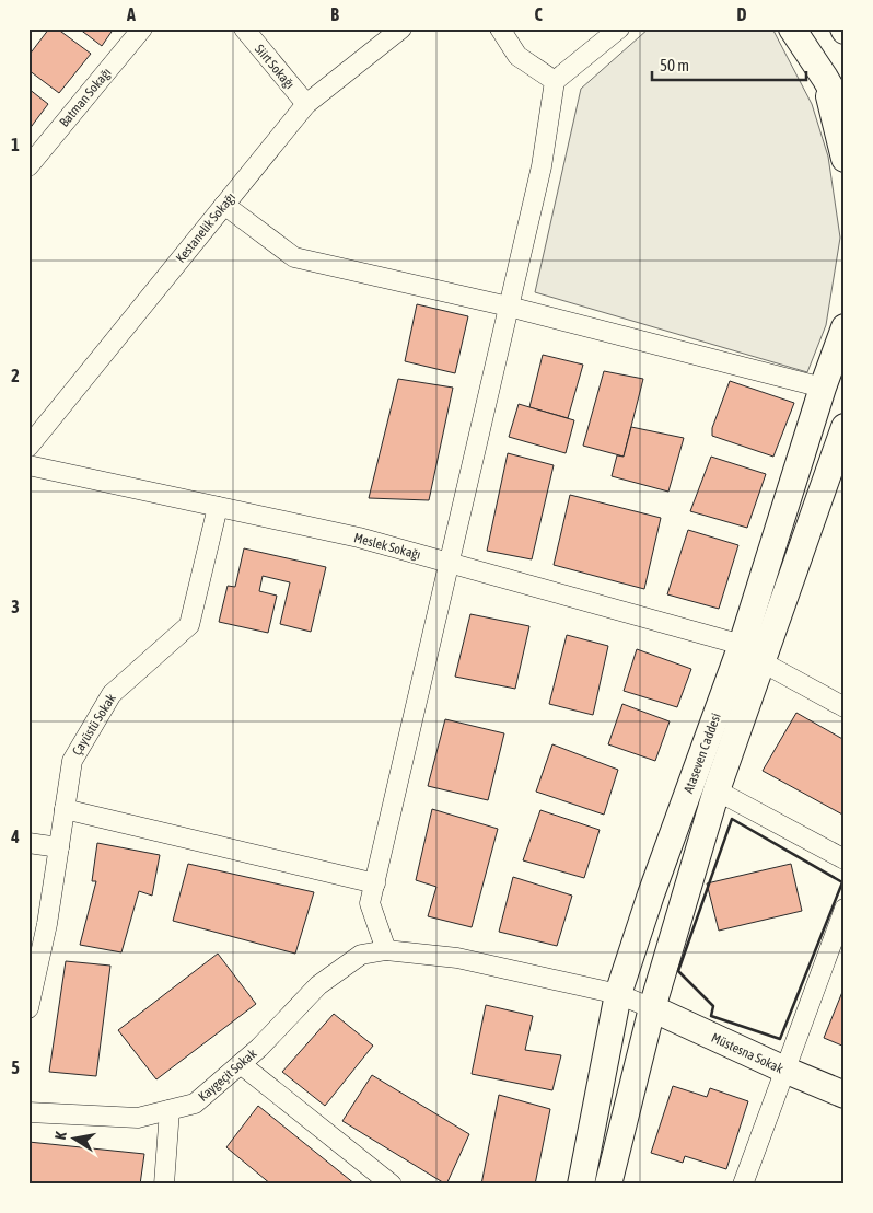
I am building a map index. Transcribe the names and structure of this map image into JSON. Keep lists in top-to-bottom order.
{
  "streets": {
    "main road": ["Ataseven Caddesi", "Müstesna Sokak"],
    "street": [
      "Siirt Sokağı",
      "Batman Sokağı",
      "Kestanelik Sokağı",
      "Meslek Sokağı",
      "Çayüstü Sokak",
      "Kaygeçit Sokak"
    ]
  },
  "crossings": [
    ["Siirt Sokağı", "Kestanelik Sokağı"],
    ["Meslek Sokağı", "Çayüstü Sokak"],
    ["Meslek Sokağı", "Ataseven Caddesi"],
    ["Ataseven Caddesi", "Müstesna Sokak"]
  ],
  "scale_bar": "50 m",
  "north": "left",
  "grid": {
    "columns": [
      "A",
      "B",
      "C",
      "D"
    ],
    "rows": [
      "1",
      "2",
      "3",
      "4",
      "5"
    ]
  }
}
